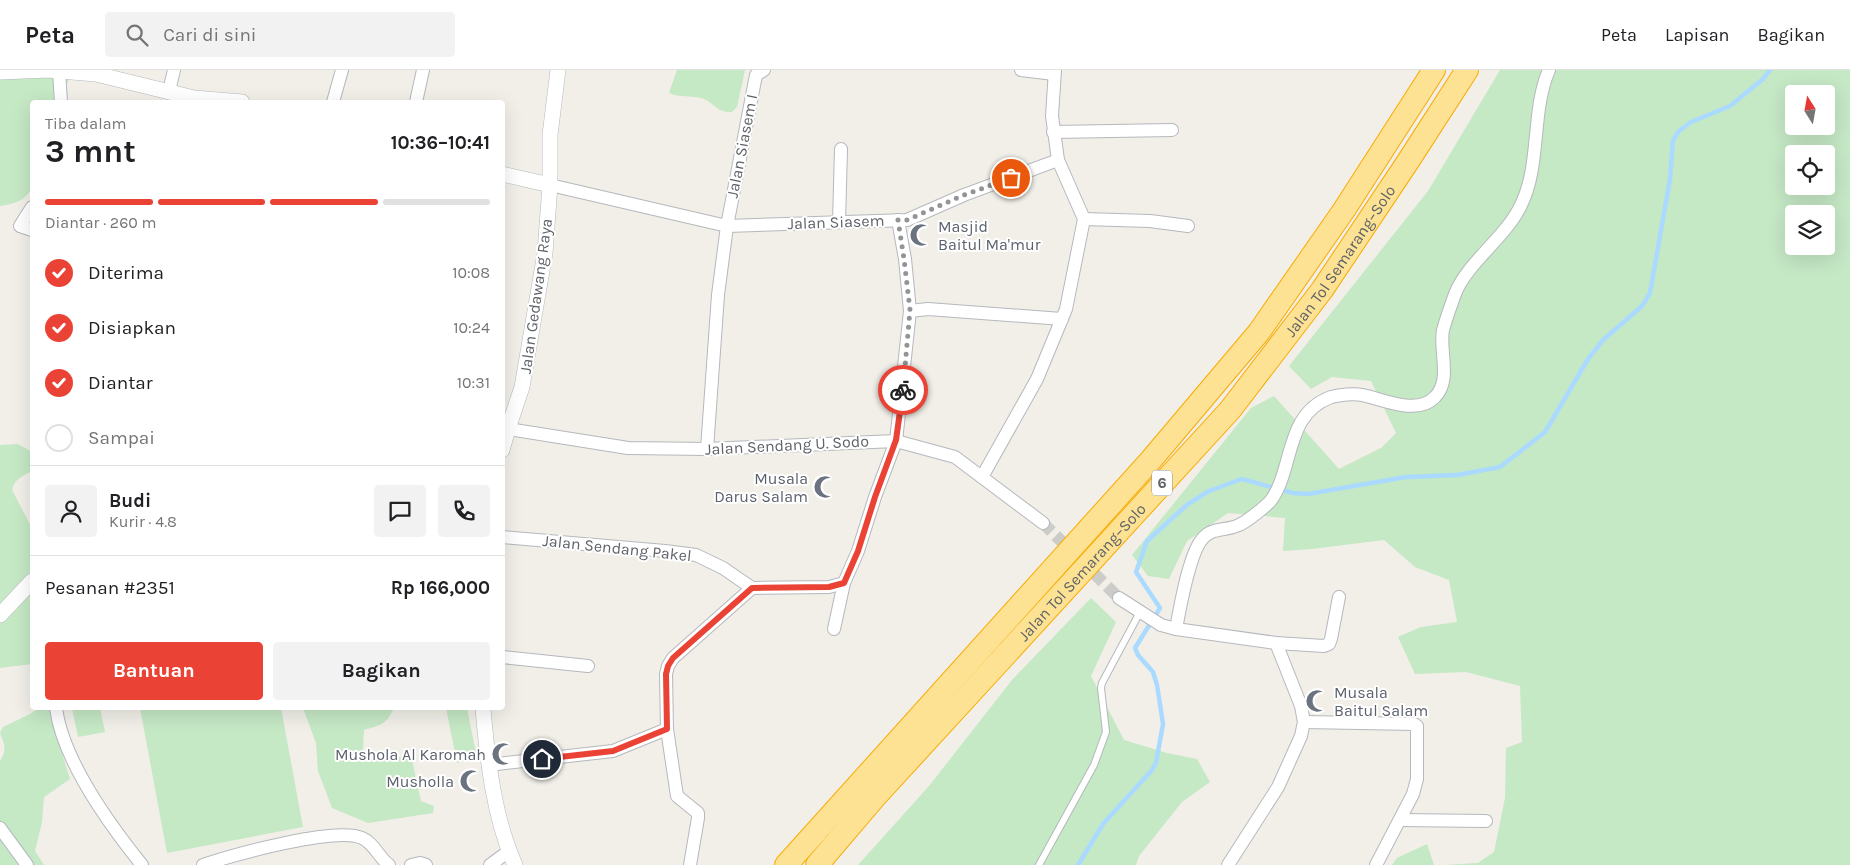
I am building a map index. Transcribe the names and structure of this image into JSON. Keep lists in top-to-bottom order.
{
  "streets": {
    "highway": ["Jalan Tol Semarang–Solo", "6"],
    "street": [
      "Jalan Siasem I",
      "Jalan Siasem",
      "Jalan Gedawang Raya",
      "Jalan Sendang U. Sodo",
      "Jalan Sendang Pakel"
    ]
  },
  "crossings": [
    ["Jalan Siasem I", "Jalan Siasem"],
    ["Jalan Siasem I", "Jalan Sendang U. Sodo"],
    ["Jalan Siasem", "Jalan Gedawang Raya"],
    ["Jalan Gedawang Raya", "Jalan Sendang U. Sodo"]
  ],
  "places": {
    "mosque": [
      "Masjid Baitul Ma'mur",
      "Musala Darus Salam",
      "Musala Baitul Salam",
      "Mushola Al Karomah",
      "Musholla"
    ]
  },
  "north": "top",
  "page": {
    "header": "Peta",
    "search": "Cari di sini",
    "nav": ["Peta", "Lapisan", "Bagikan"],
    "heading": ["3 mnt", "Tiba dalam", "10:36–10:41"],
    "panel": [
      "Budi",
      "Kurir · 4.8",
      "Pesanan #2351",
      "Rp 166,000"
    ],
    "bar": "Diantar · 260 m",
    "list": [
      ["Diterima", "10:08"],
      ["Disiapkan", "10:24"],
      ["Diantar", "10:31"],
      "Sampai"
    ],
    "buttons": ["Bantuan", "Bagikan"]
  }
}
